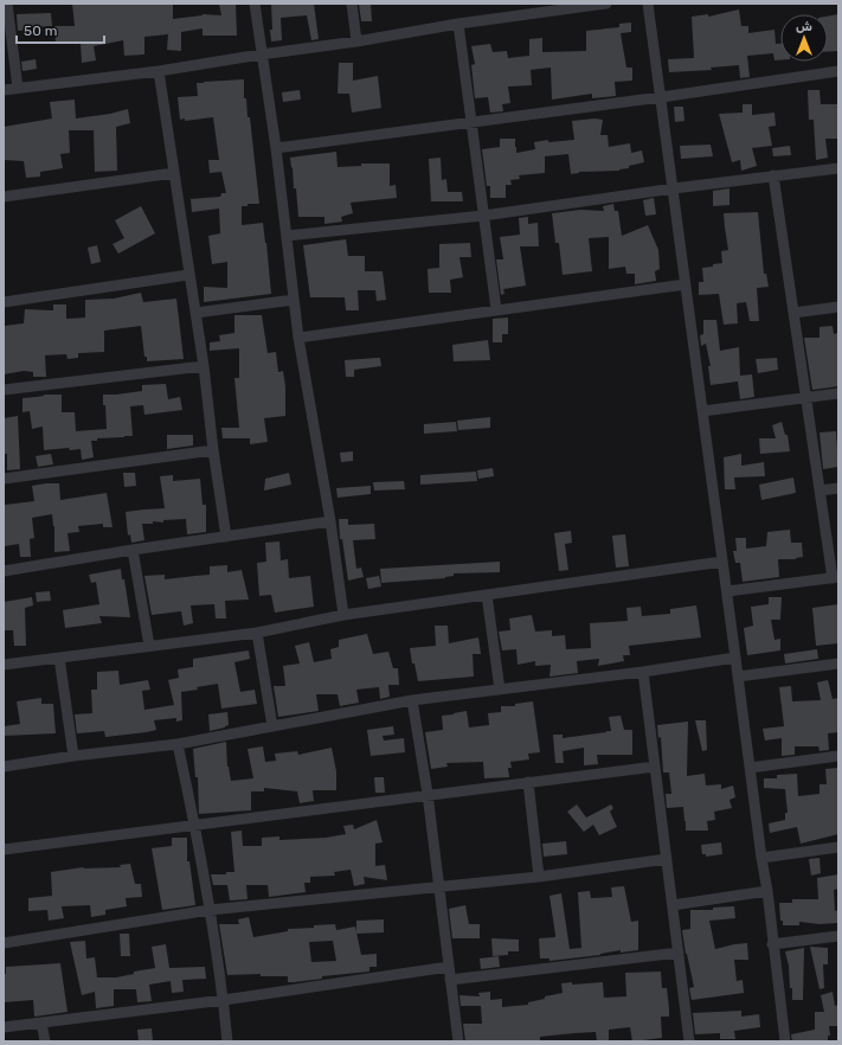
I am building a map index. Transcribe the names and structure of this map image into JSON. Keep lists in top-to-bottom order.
{
  "scale_bar": "50 m",
  "north": "top"
}
